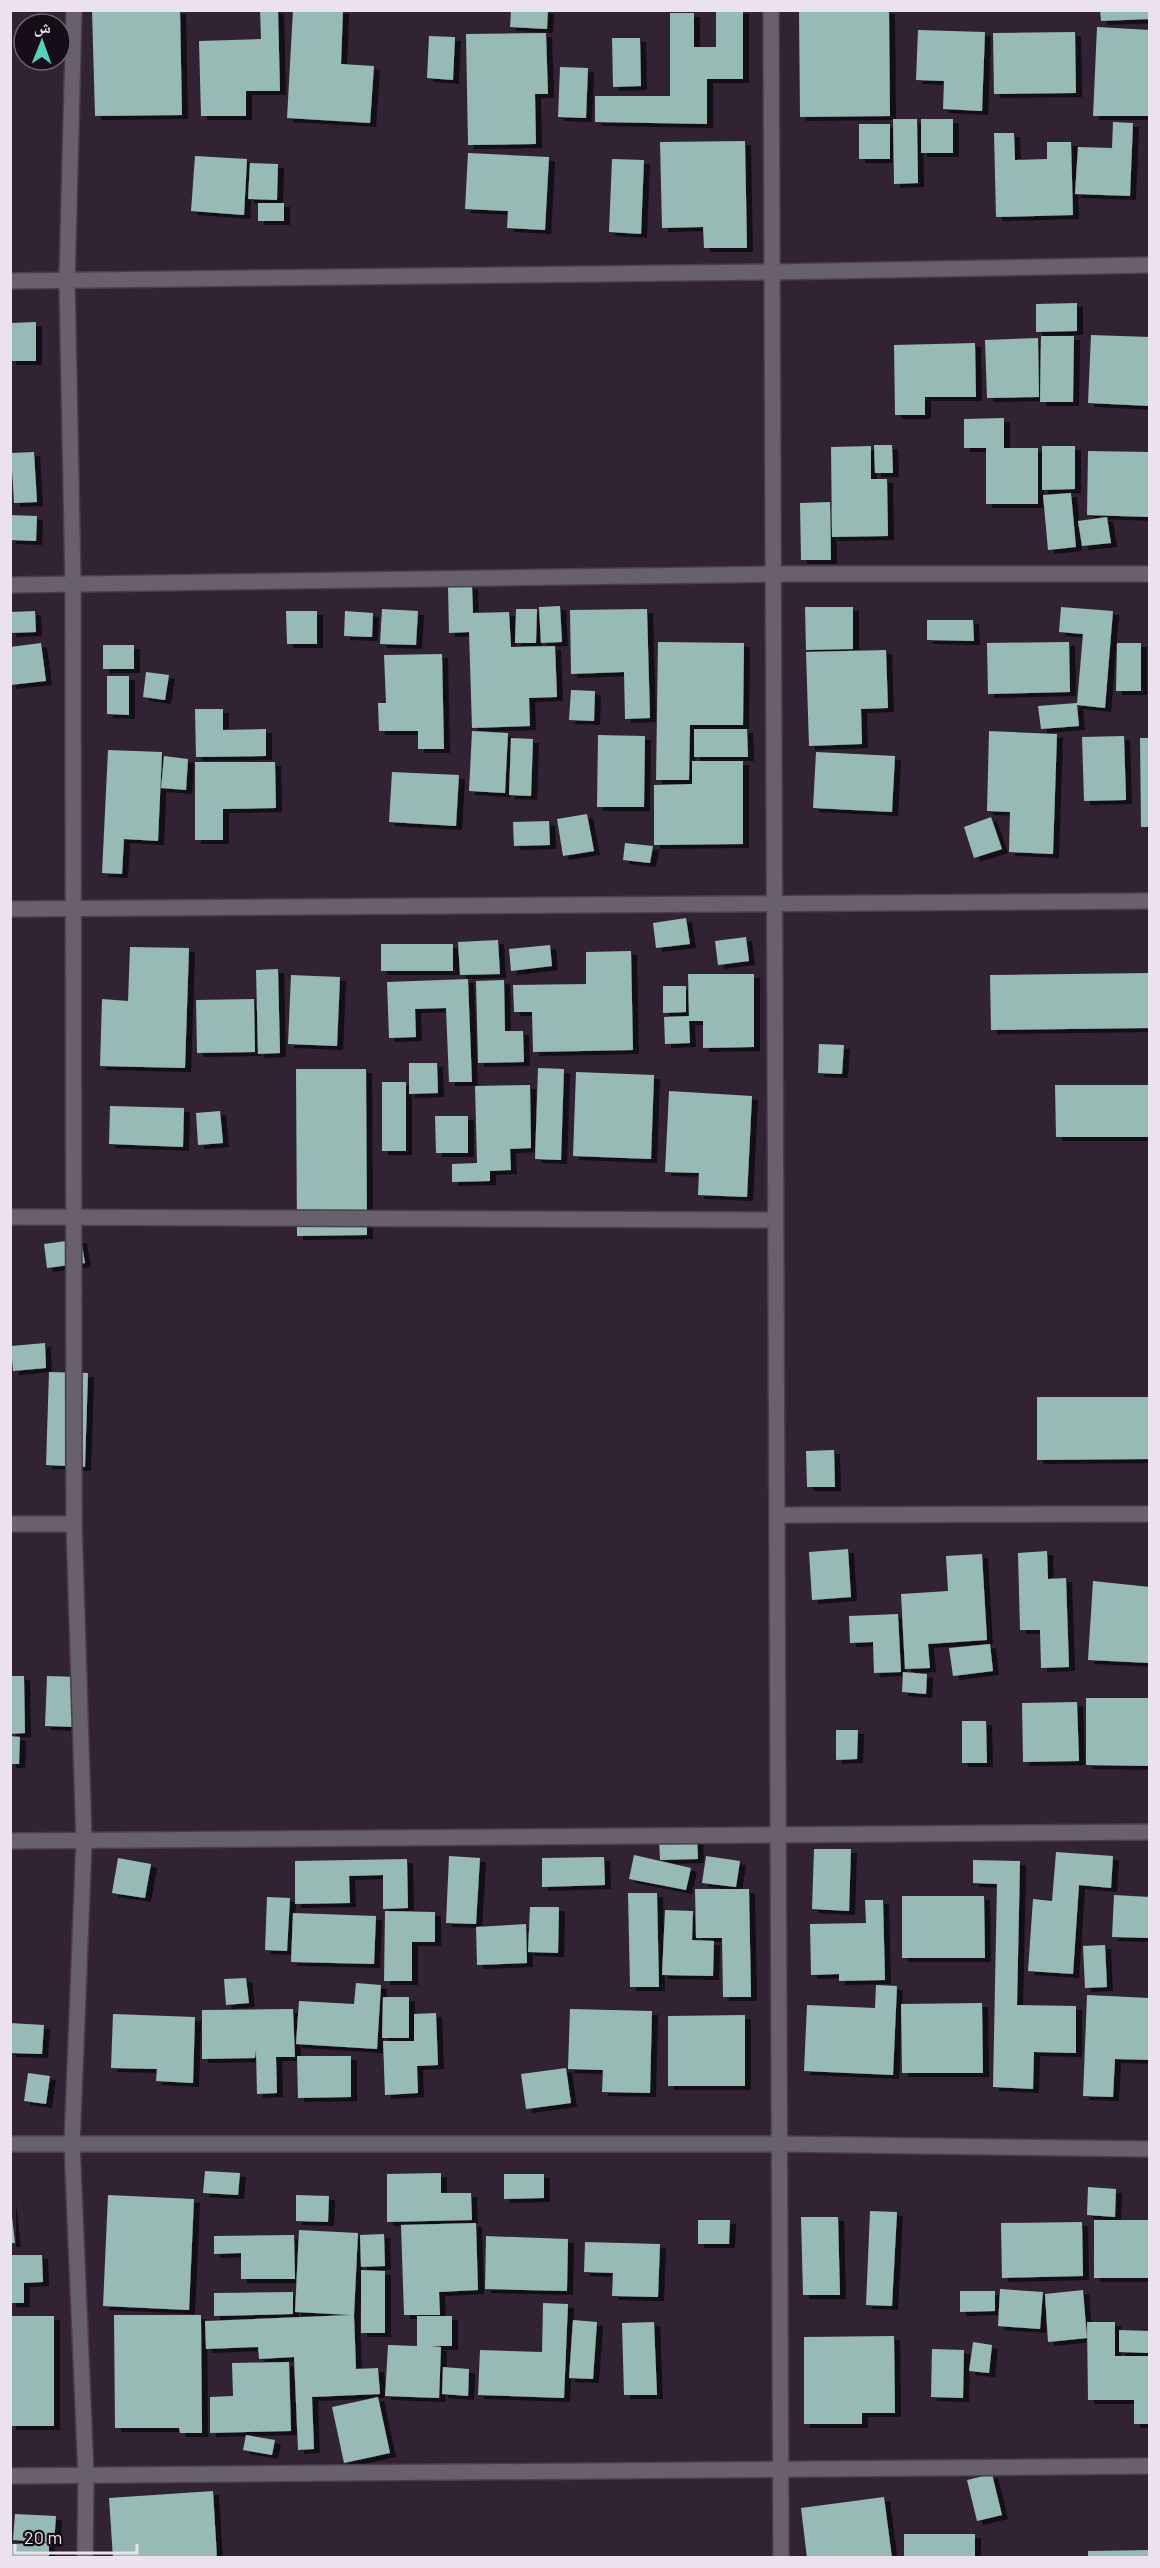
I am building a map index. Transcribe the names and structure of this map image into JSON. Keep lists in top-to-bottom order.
{
  "scale_bar": "20 m",
  "north": "top"
}
